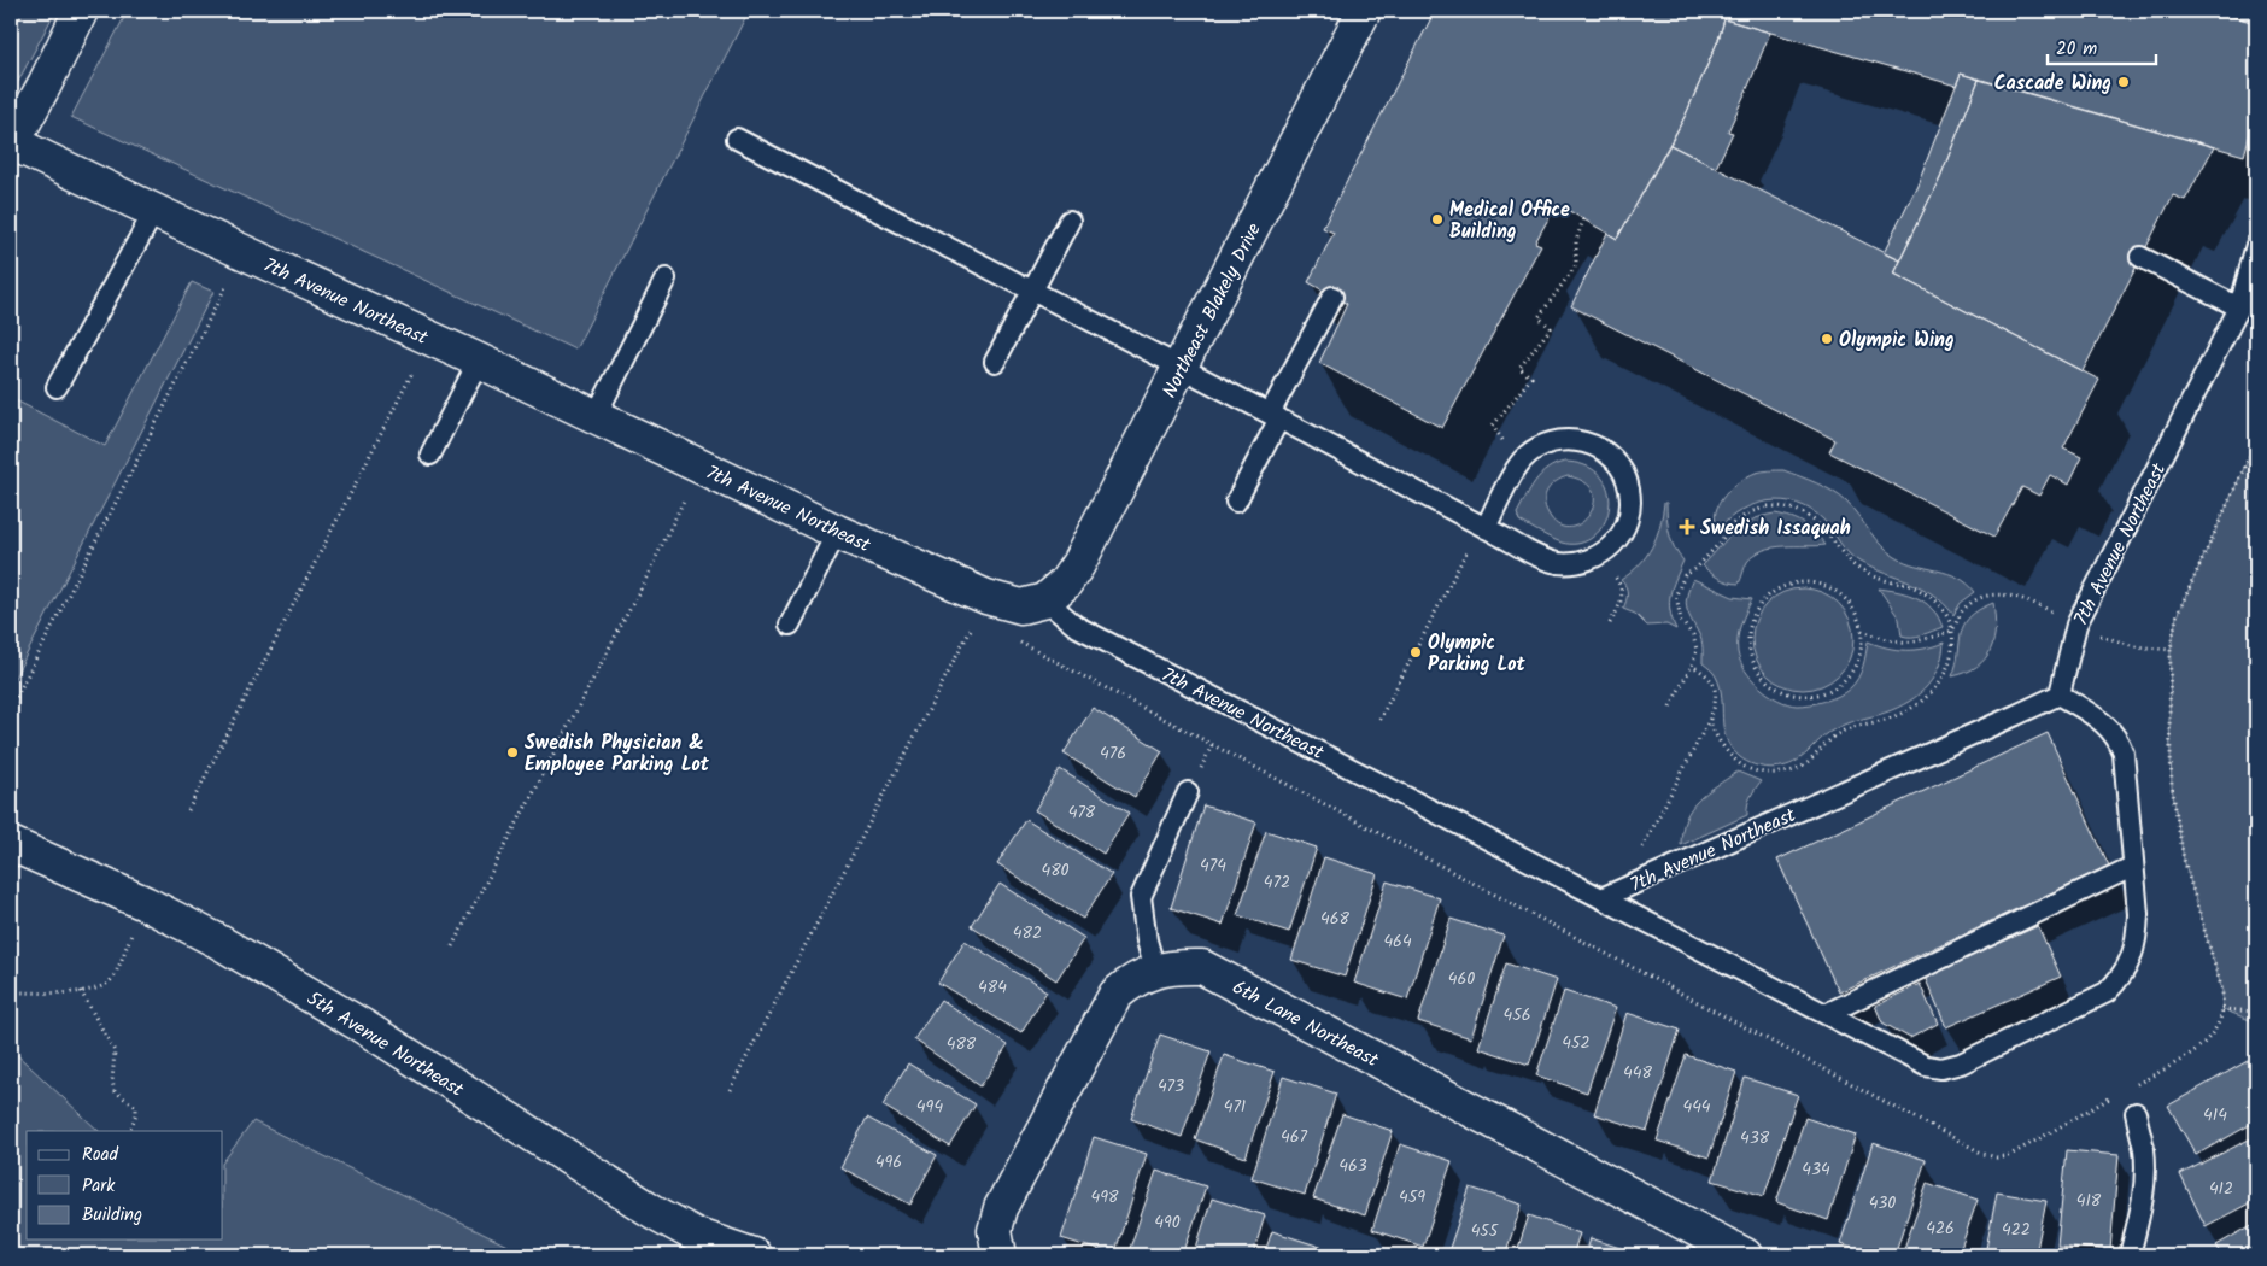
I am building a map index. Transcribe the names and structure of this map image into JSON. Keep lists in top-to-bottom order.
{
  "streets": {
    "street": [
      "7th Avenue Northeast",
      "Northeast Blakely Drive",
      "6th Lane Northeast",
      "5th Avenue Northeast"
    ]
  },
  "crossings": [
    ["7th Avenue Northeast", "Northeast Blakely Drive"]
  ],
  "places": {
    "other": [
      "Cascade Wing",
      "Medical Office Building",
      "Olympic Wing",
      "Olympic Parking Lot",
      "Swedish Physician & Employee Parking Lot"
    ],
    "health": ["Swedish Issaquah"]
  },
  "house_numbers": [
    "476",
    "478",
    "474",
    "480",
    "472",
    "468",
    "482",
    "464",
    "460",
    "484",
    "456",
    "452",
    "488",
    "448",
    "473",
    "494",
    "471",
    "444",
    "414",
    "467",
    "438",
    "496",
    "463",
    "434",
    "412",
    "498",
    "459",
    "418",
    "430",
    "490",
    "426",
    "422",
    "455"
  ],
  "legend": ["Road", "Park", "Building"],
  "scale_bar": "20 m"
}
